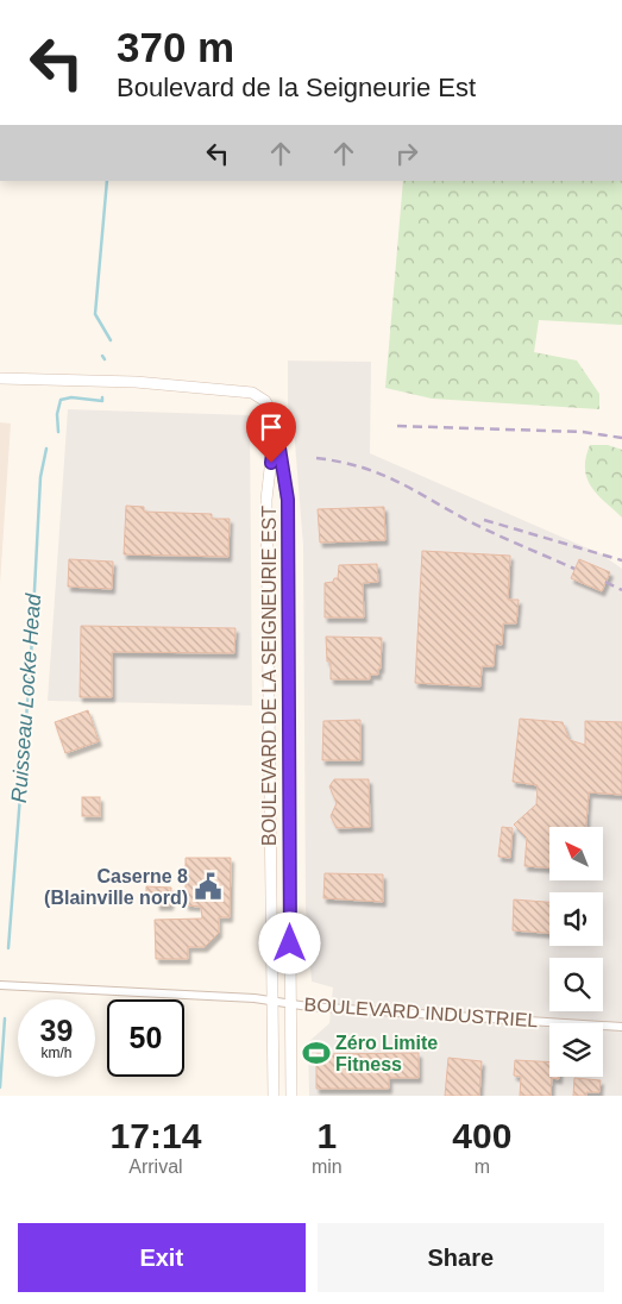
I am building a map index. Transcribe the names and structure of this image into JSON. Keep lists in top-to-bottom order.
{
  "streets": {
    "main road": ["BOULEVARD DE LA SEIGNEURIE EST"],
    "street": ["BOULEVARD INDUSTRIEL"]
  },
  "crossings": [
    ["BOULEVARD DE LA SEIGNEURIE EST", "BOULEVARD INDUSTRIEL"]
  ],
  "water": ["Ruisseau Locke Head"],
  "places": {
    "public building": ["Caserne 8 (Blainville nord)"],
    "sports": ["Zéro Limite Fitness"]
  },
  "north": "top left",
  "page": {
    "turn": ["370 m", "Boulevard de la Seigneurie Est"],
    "speed": "39 km/h",
    "limit": "50",
    "eta": [
      "17:14",
      "Arrival",
      "1",
      "min",
      "400",
      "m"
    ],
    "buttons": ["Exit", "Share"]
  }
}
